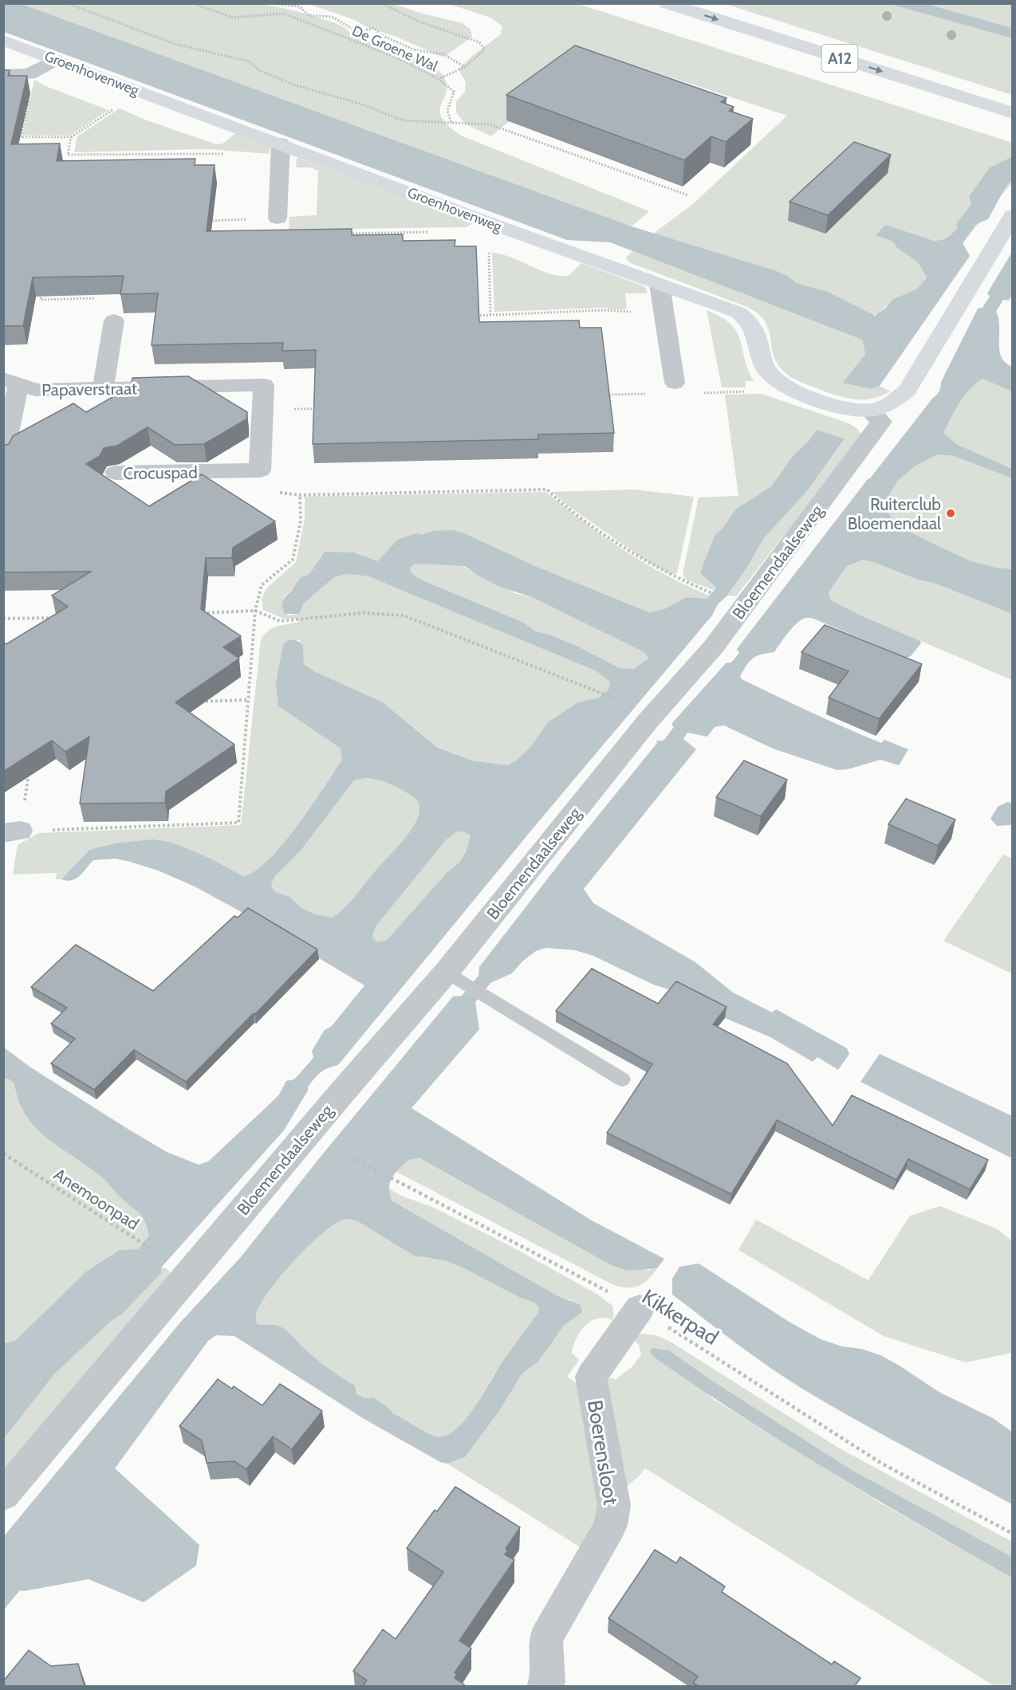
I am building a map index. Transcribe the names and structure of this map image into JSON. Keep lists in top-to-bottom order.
{
  "streets": {
    "main road": ["A12", "Groenhovenweg"],
    "street": [
      "Papaverstraat",
      "Crocuspad",
      "Bloemendaalseweg",
      "Boerensloot"
    ],
    "path": ["De Groene Wal", "Anemoonpad", "Kikkerpad"]
  },
  "crossings": [
    ["Groenhovenweg", "Bloemendaalseweg"],
    ["Kikkerpad", "Boerensloot"]
  ],
  "places": ["Ruiterclub Bloemendaal"]
}
